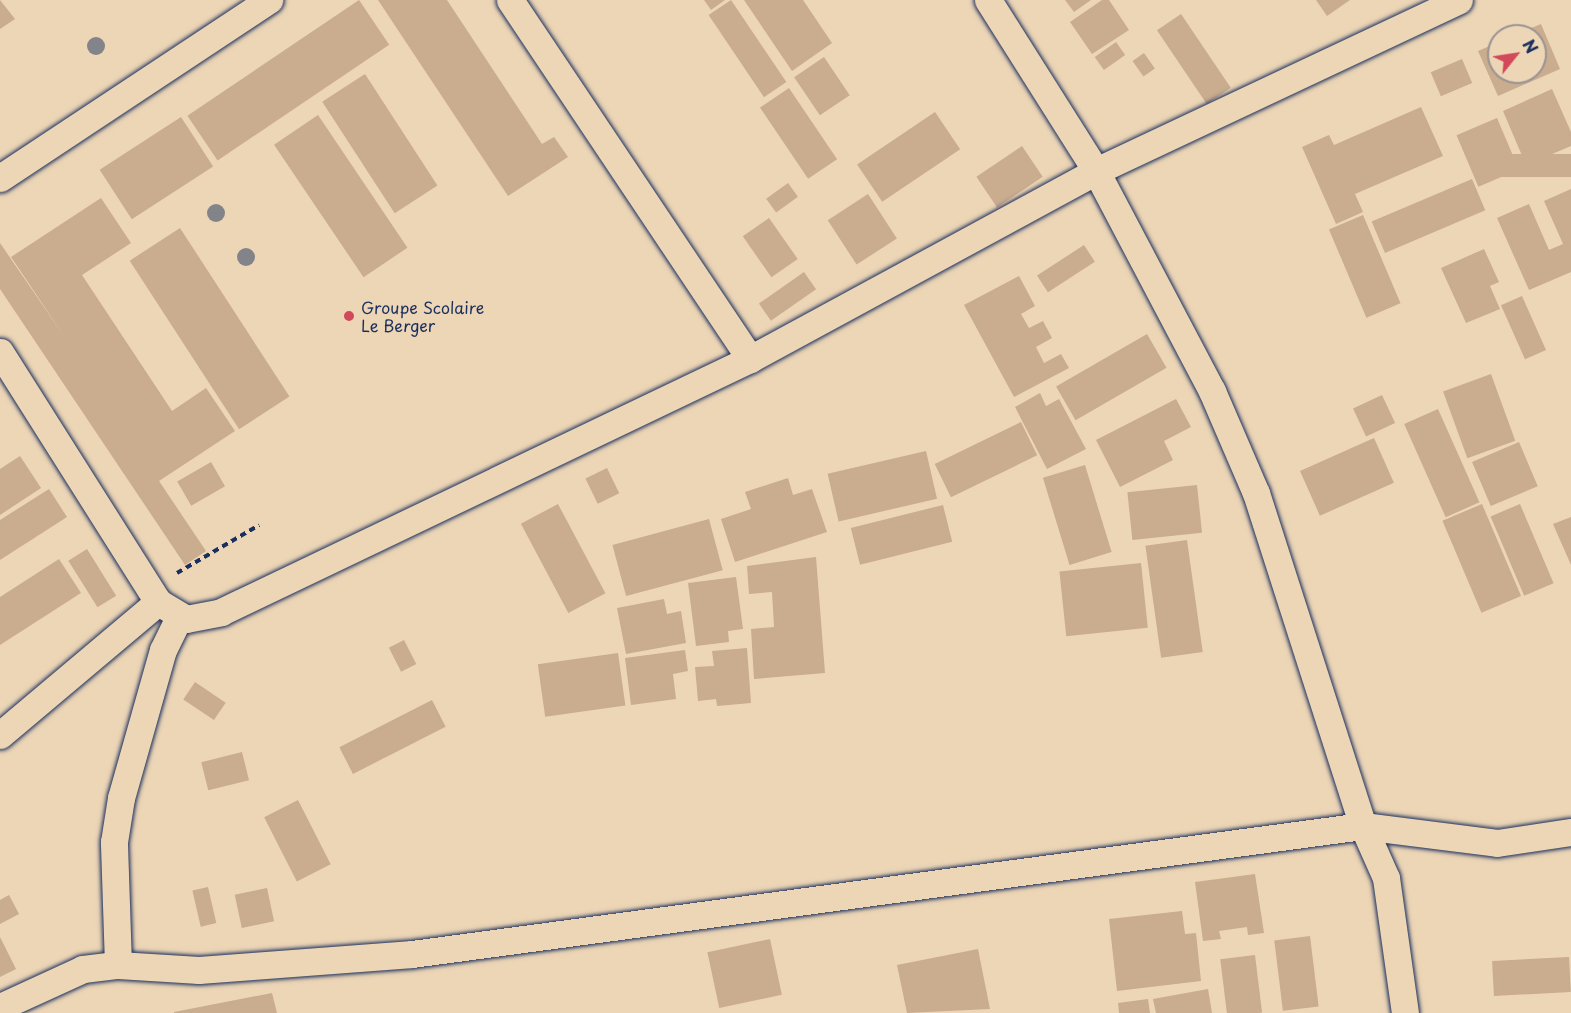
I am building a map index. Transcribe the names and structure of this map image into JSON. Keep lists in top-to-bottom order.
{
  "places": ["Groupe Scolaire Le Berger"],
  "north": "top right"
}
